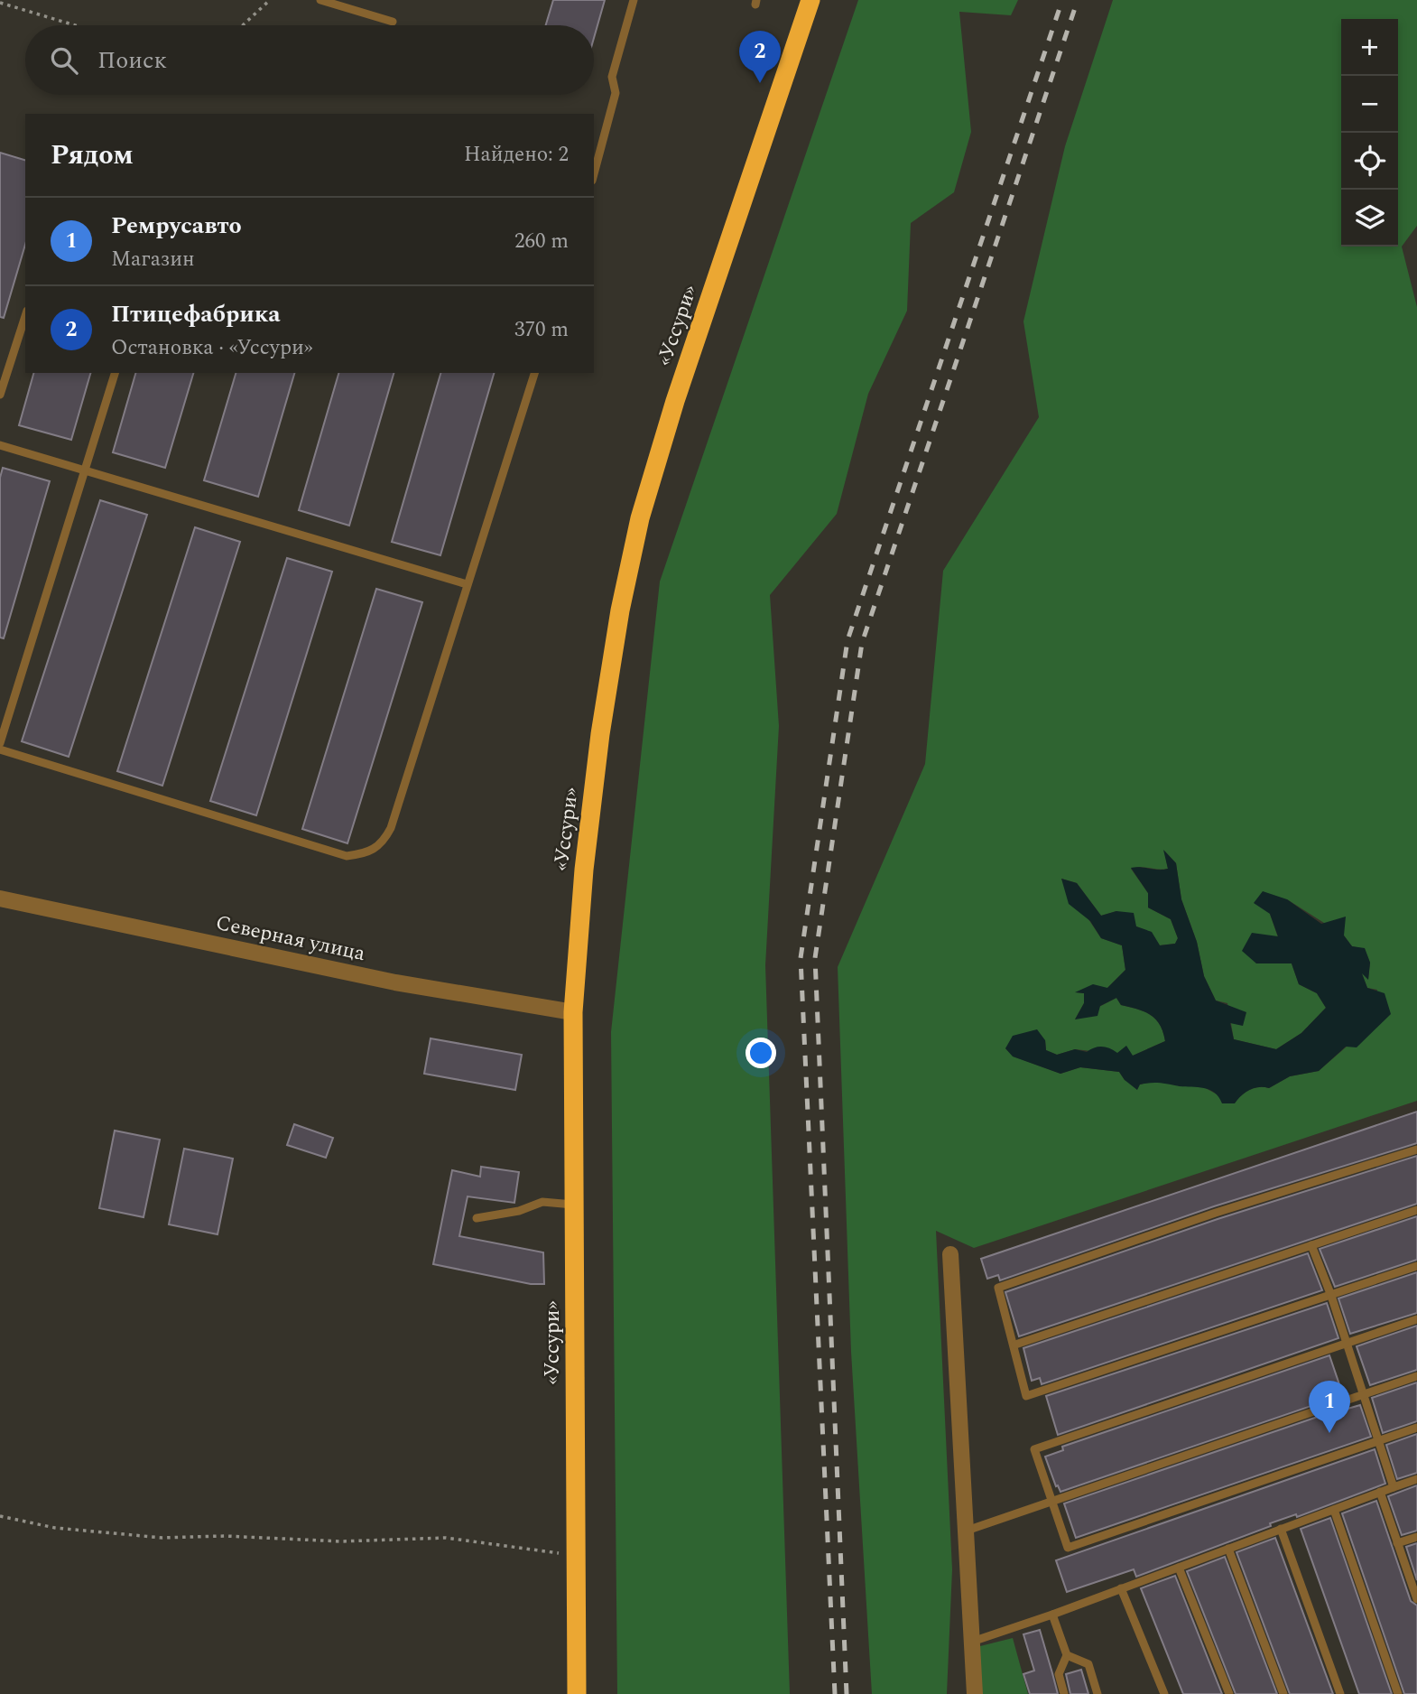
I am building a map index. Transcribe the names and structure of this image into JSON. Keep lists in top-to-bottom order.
{
  "streets": {
    "highway": ["«Уссури»"],
    "street": ["Северная улица"]
  },
  "crossings": [
    ["«Уссури»", "Северная улица"]
  ],
  "page": {
    "map_buttons": ["+", "−"],
    "search": "Поиск",
    "pins": ["2", "1"],
    "heading": ["Рядом", "Найдено: 2"],
    "list": [
      {
        "mark": "1",
        "name": "Ремрусавто",
        "note": "Магазин",
        "value": "260 m"
      },
      {
        "mark": "2",
        "name": "Птицефабрика",
        "note": "Остановка · «Уссури»",
        "value": "370 m"
      }
    ]
  }
}
